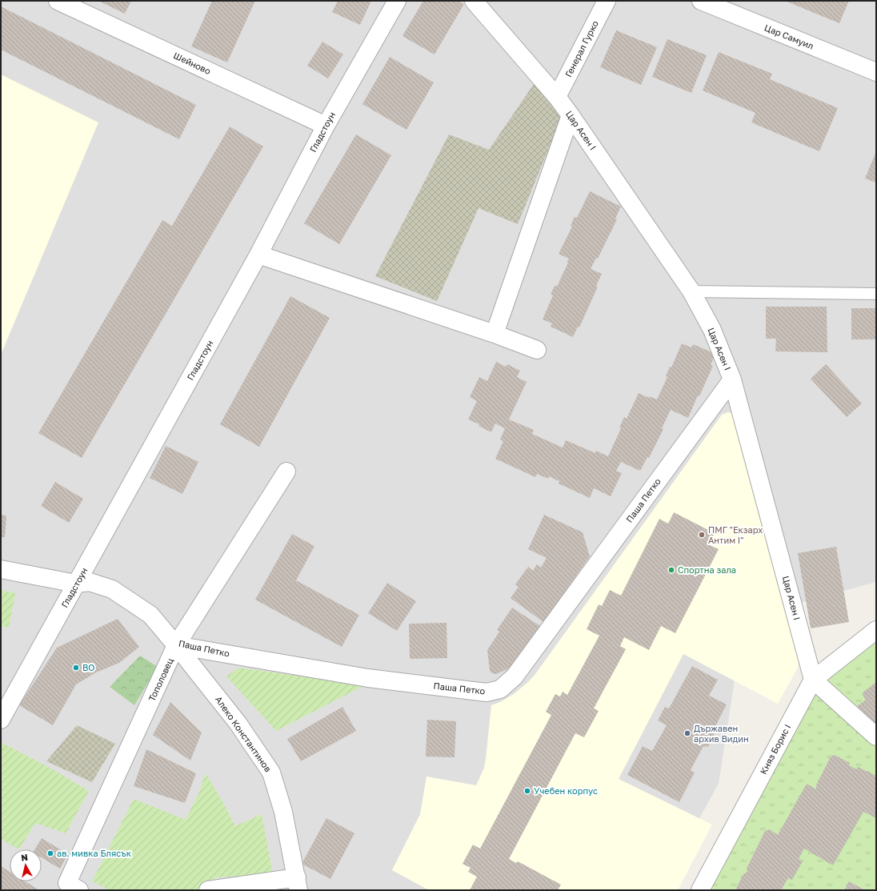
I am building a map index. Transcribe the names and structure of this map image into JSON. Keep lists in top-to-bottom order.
{
  "streets": {
    "street": [
      "Цар Самуил",
      "Генерал Гурко",
      "Шейново",
      "Цар Асен I",
      "Гладстоун",
      "Паша Петко",
      "Тополовец",
      "Алеко Константинов",
      "Княз Борис I"
    ]
  },
  "crossings": [
    ["Генерал Гурко", "Цар Асен I"],
    ["Шейново", "Гладстоун"],
    ["Цар Асен I", "Паша Петко"],
    ["Цар Асен I", "Княз Борис I"],
    ["Гладстоун", "Паша Петко"],
    ["Паша Петко", "Тополовец"],
    ["Паша Петко", "Алеко Константинов"],
    ["Тополовец", "Алеко Константинов"]
  ],
  "places": [
    "ПМГ \"Екзарх Антим I\"",
    "Спортна зала",
    "ВО",
    "Държавен архив Видин",
    "Учебен корпус",
    "ав. мивка Блясък"
  ],
  "north": "top"
}
